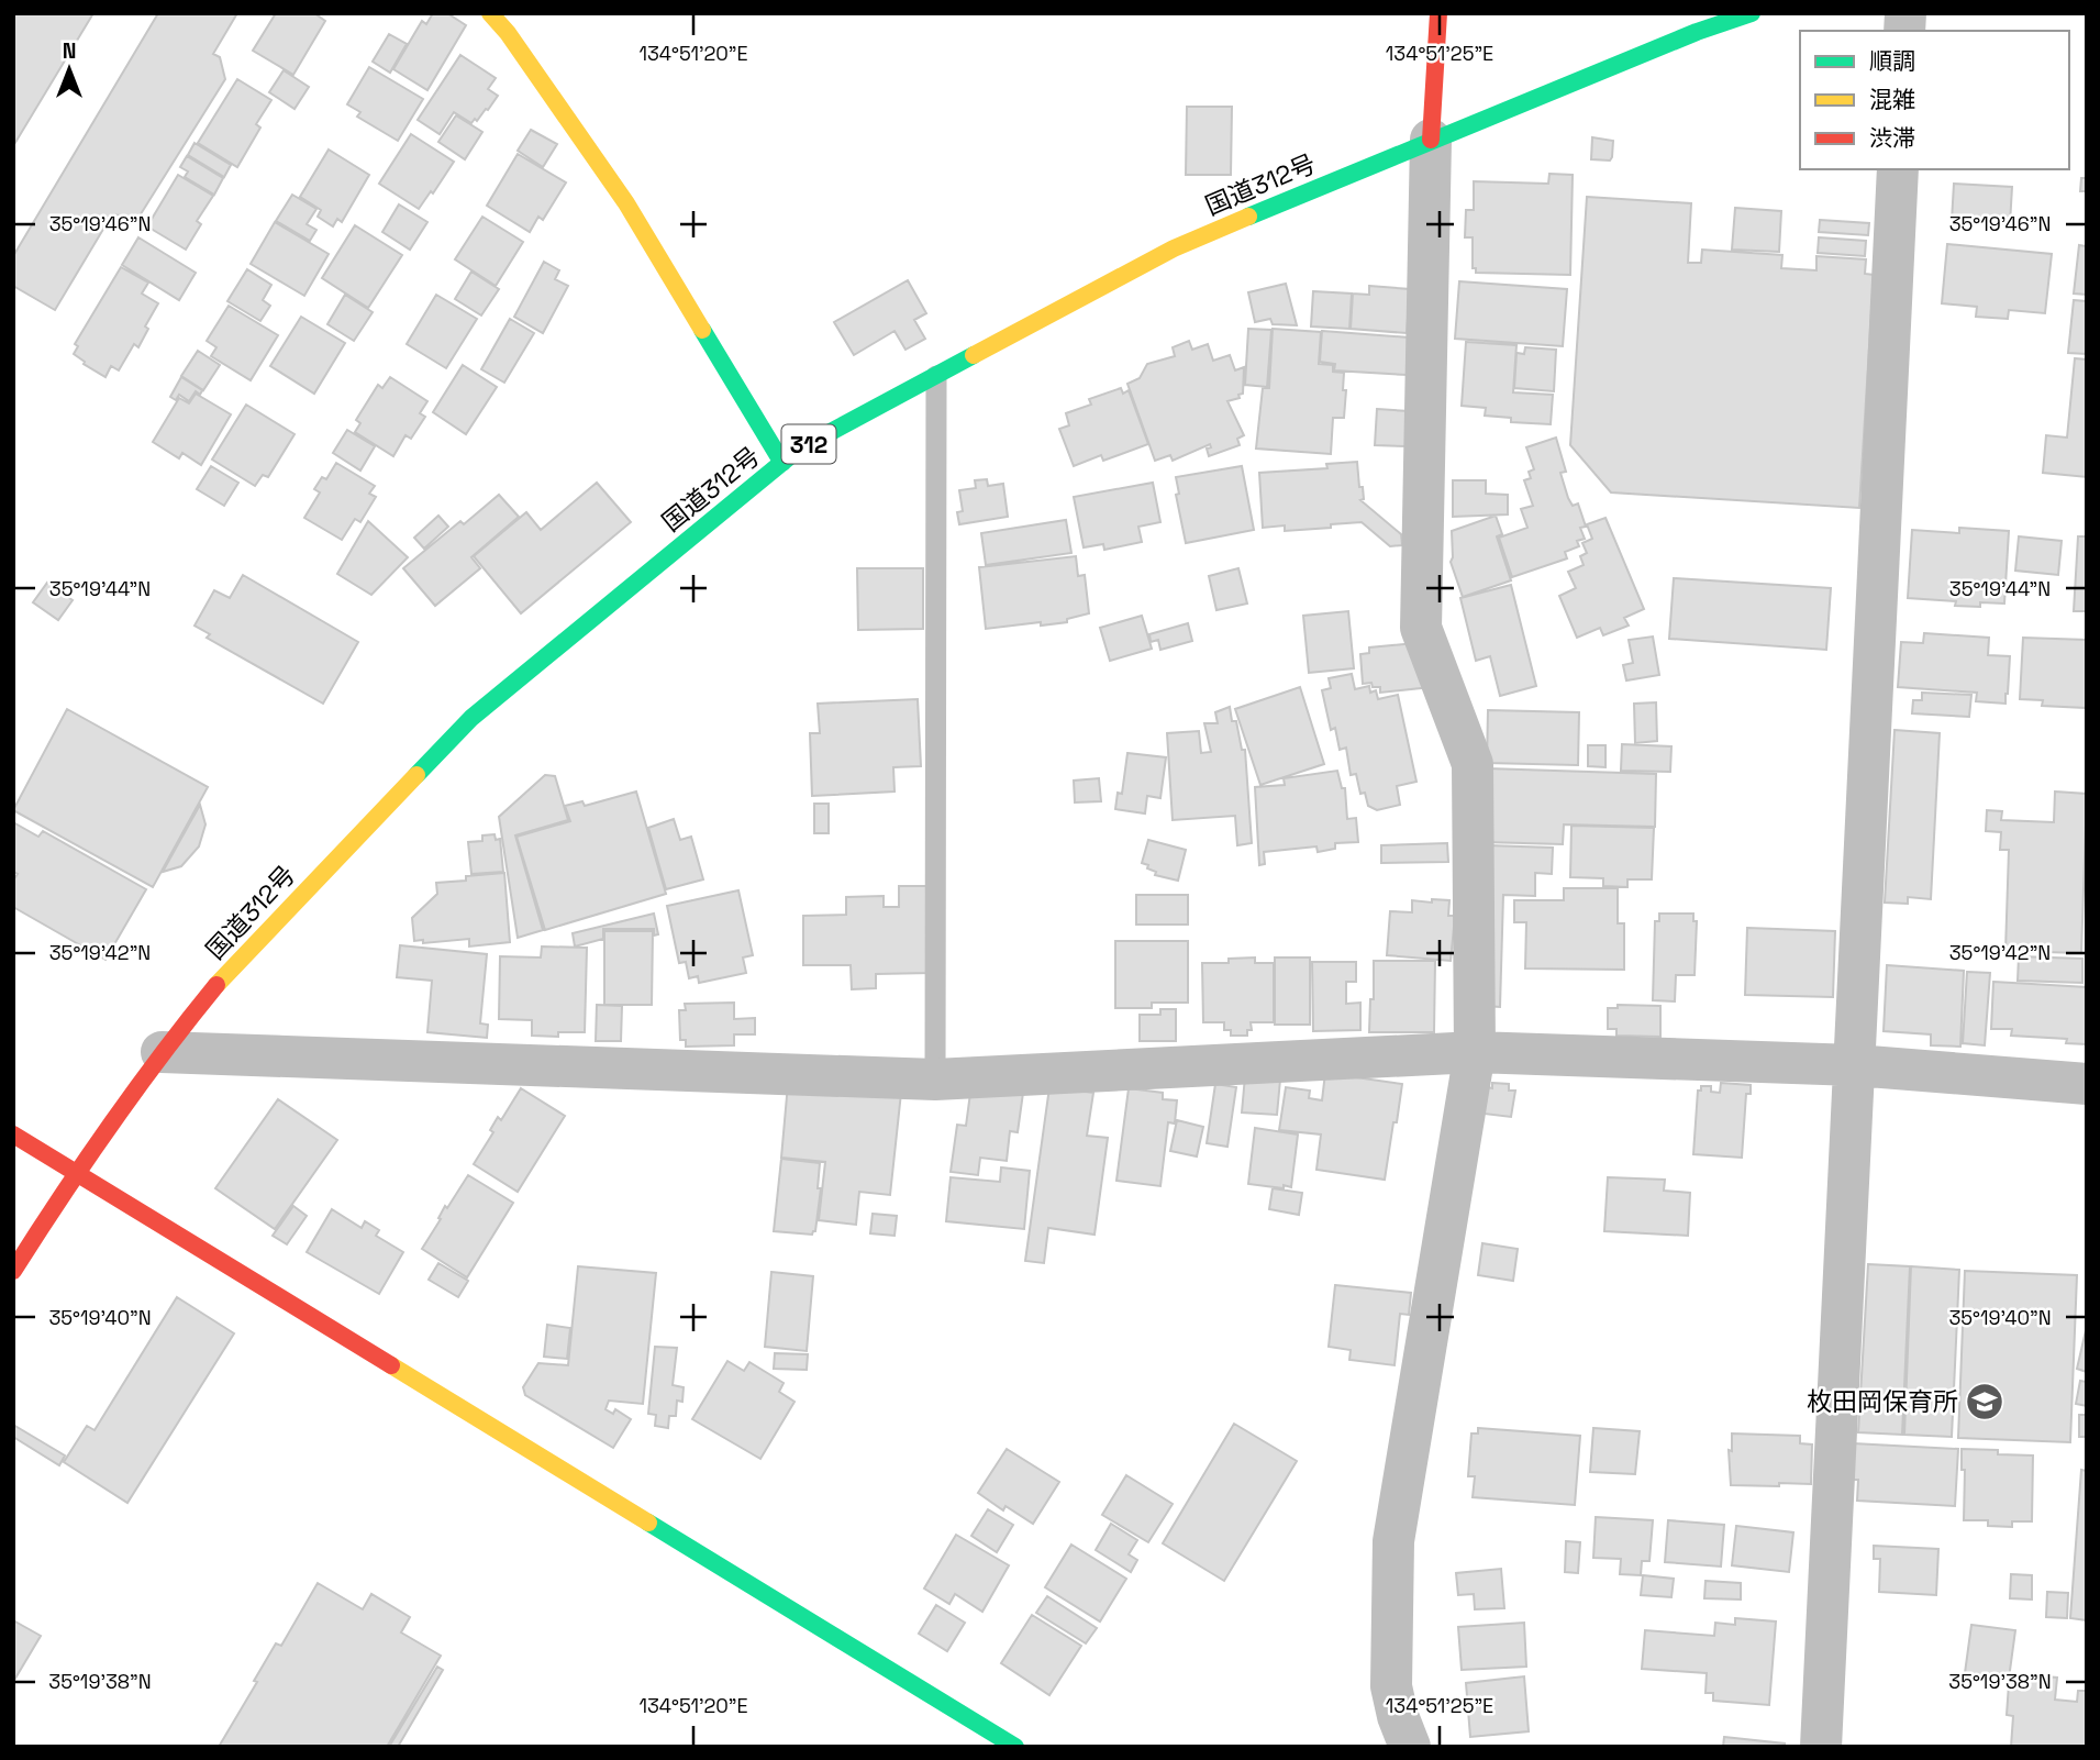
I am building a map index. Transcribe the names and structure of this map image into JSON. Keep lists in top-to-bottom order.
{
  "streets": {
    "main road": ["国道312号", "312"]
  },
  "places": {
    "school or university": ["枚田岡保育所"]
  },
  "legend": ["順調", "混雑", "渋滞"],
  "north": "top",
  "coordinates": [
    "134°51'20\"E",
    "134°51'25\"E",
    "35°19'46\"N",
    "35°19'44\"N",
    "35°19'42\"N",
    "35°19'40\"N",
    "35°19'38\"N"
  ]
}
